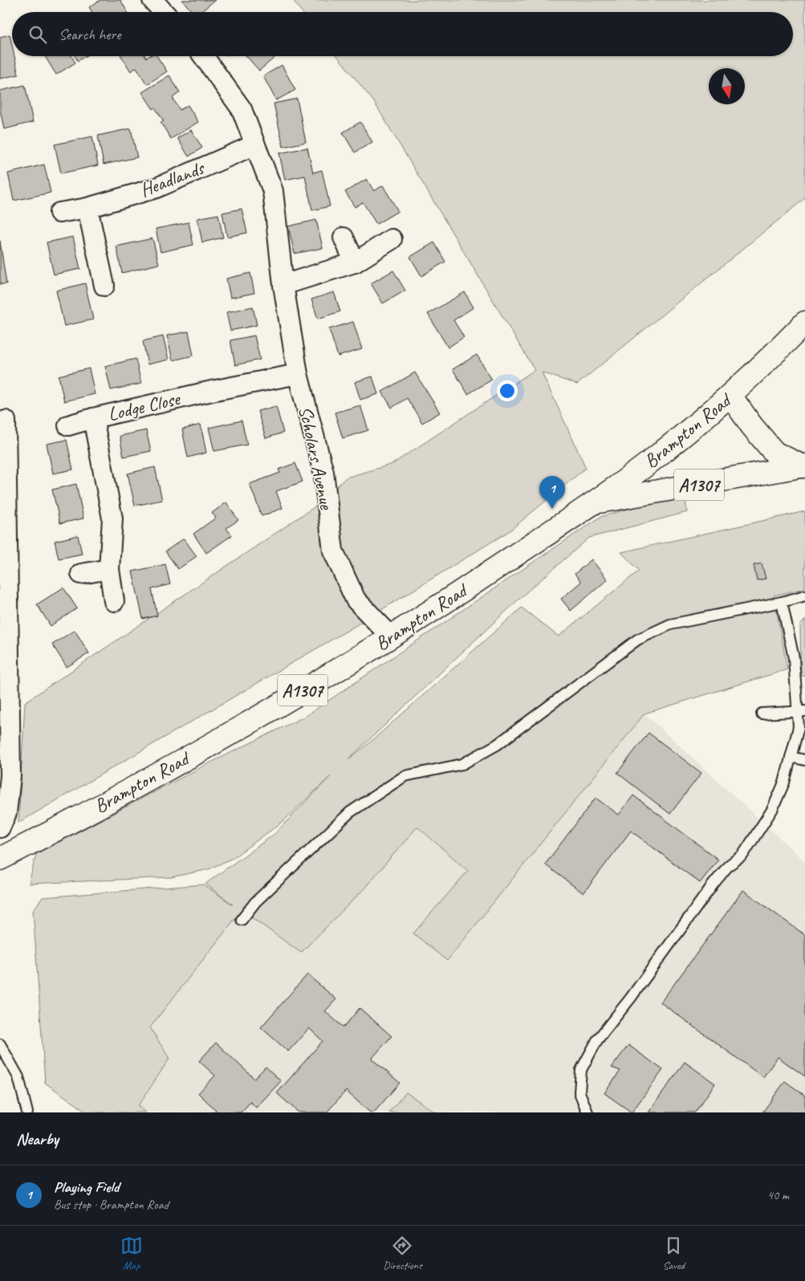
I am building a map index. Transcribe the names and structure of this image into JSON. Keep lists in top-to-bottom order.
{
  "streets": {
    "main road": ["Brampton Road", "A1307"],
    "street": ["Headlands", "Lodge Close", "Scholars Avenue"]
  },
  "crossings": [
    ["Headlands", "Scholars Avenue"],
    ["Lodge Close", "Scholars Avenue"],
    ["Brampton Road", "Scholars Avenue"],
    ["Brampton Road", "A1307"]
  ],
  "north": "bottom",
  "page": {
    "search": "Search here",
    "pins": "1",
    "heading": "Nearby",
    "list": [
      {
        "mark": "1",
        "name": "Playing Field",
        "note": "Bus stop · Brampton Road",
        "value": "40 m"
      }
    ],
    "nav": ["Map", "Directions", "Saved"]
  }
}
